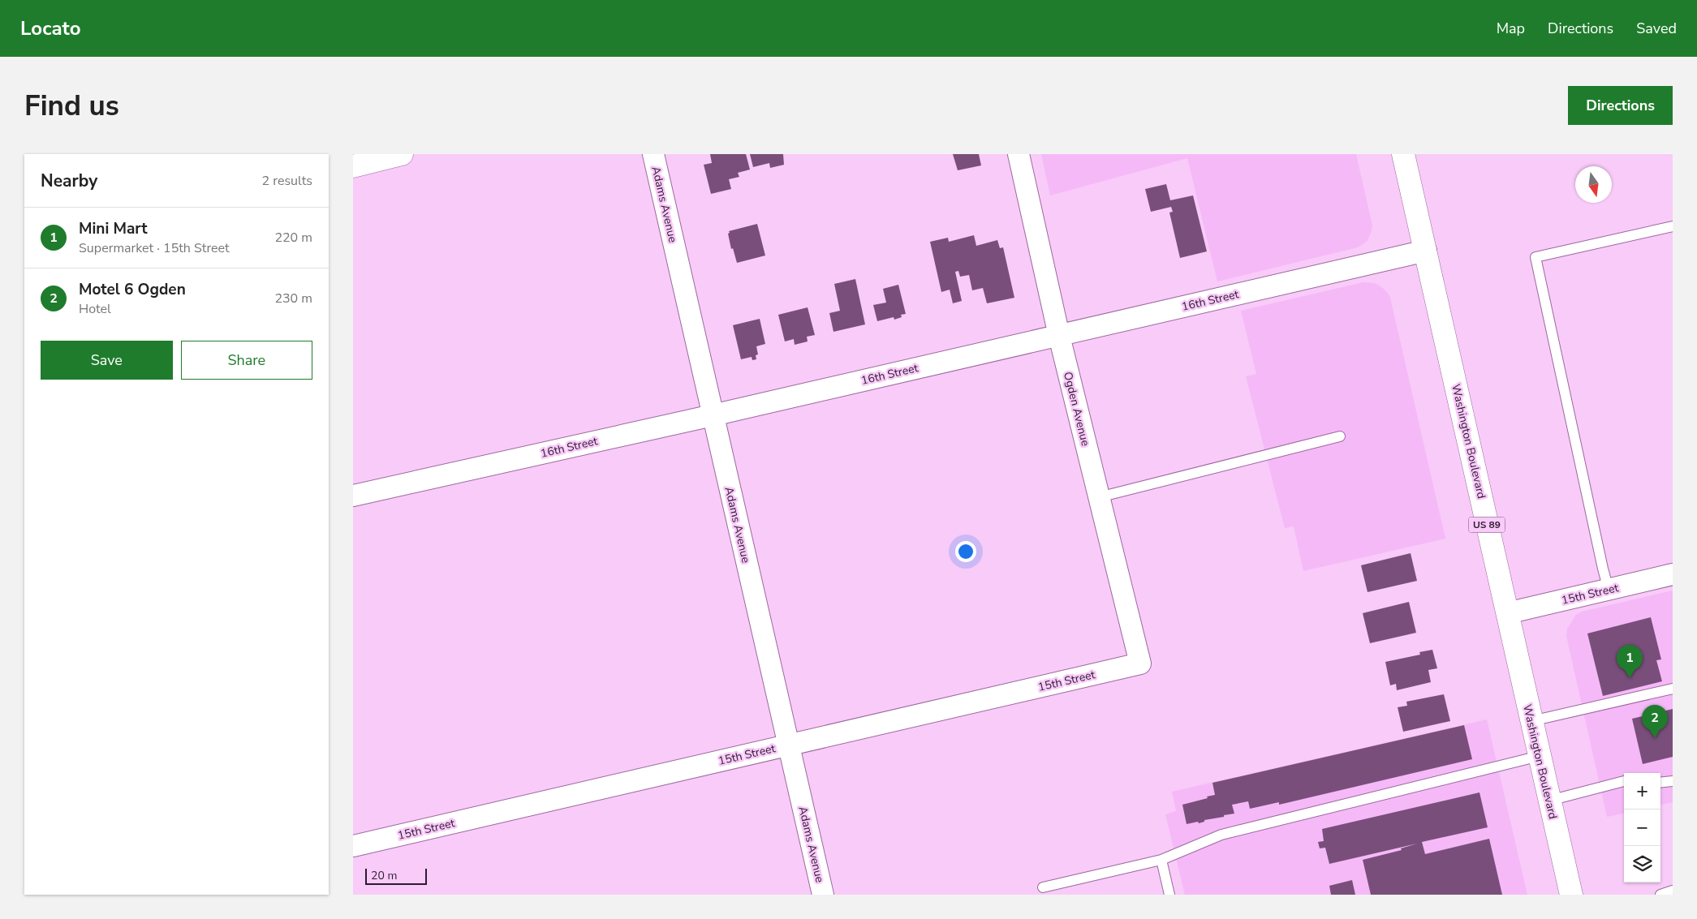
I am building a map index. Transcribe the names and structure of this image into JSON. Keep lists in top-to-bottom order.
{
  "streets": {
    "main road": ["Washington Boulevard", "US 89"],
    "street": [
      "Adams Avenue",
      "16th Street",
      "Ogden Avenue",
      "15th Street"
    ]
  },
  "crossings": [
    ["Adams Avenue", "16th Street"],
    ["Adams Avenue", "15th Street"],
    ["16th Street", "Ogden Avenue"],
    ["16th Street", "Washington Boulevard"],
    ["Ogden Avenue", "15th Street"],
    ["Washington Boulevard", "15th Street"]
  ],
  "scale_bar": "20 m",
  "north": "bottom",
  "page": {
    "header": "Locato",
    "nav": ["Map", "Directions", "Saved"],
    "buttons": [
      "Directions",
      ["Save", "Share"]
    ],
    "title": "Find us",
    "heading": ["Nearby", "2 results"],
    "list": [
      {
        "mark": "1",
        "name": "Mini Mart",
        "note": "Supermarket · 15th Street",
        "value": "220 m"
      },
      {
        "mark": "2",
        "name": "Motel 6 Ogden",
        "note": "Hotel",
        "value": "230 m"
      }
    ],
    "pins": ["1", "2"],
    "map_buttons": ["+", "−"],
    "scale": "20 m"
  }
}
